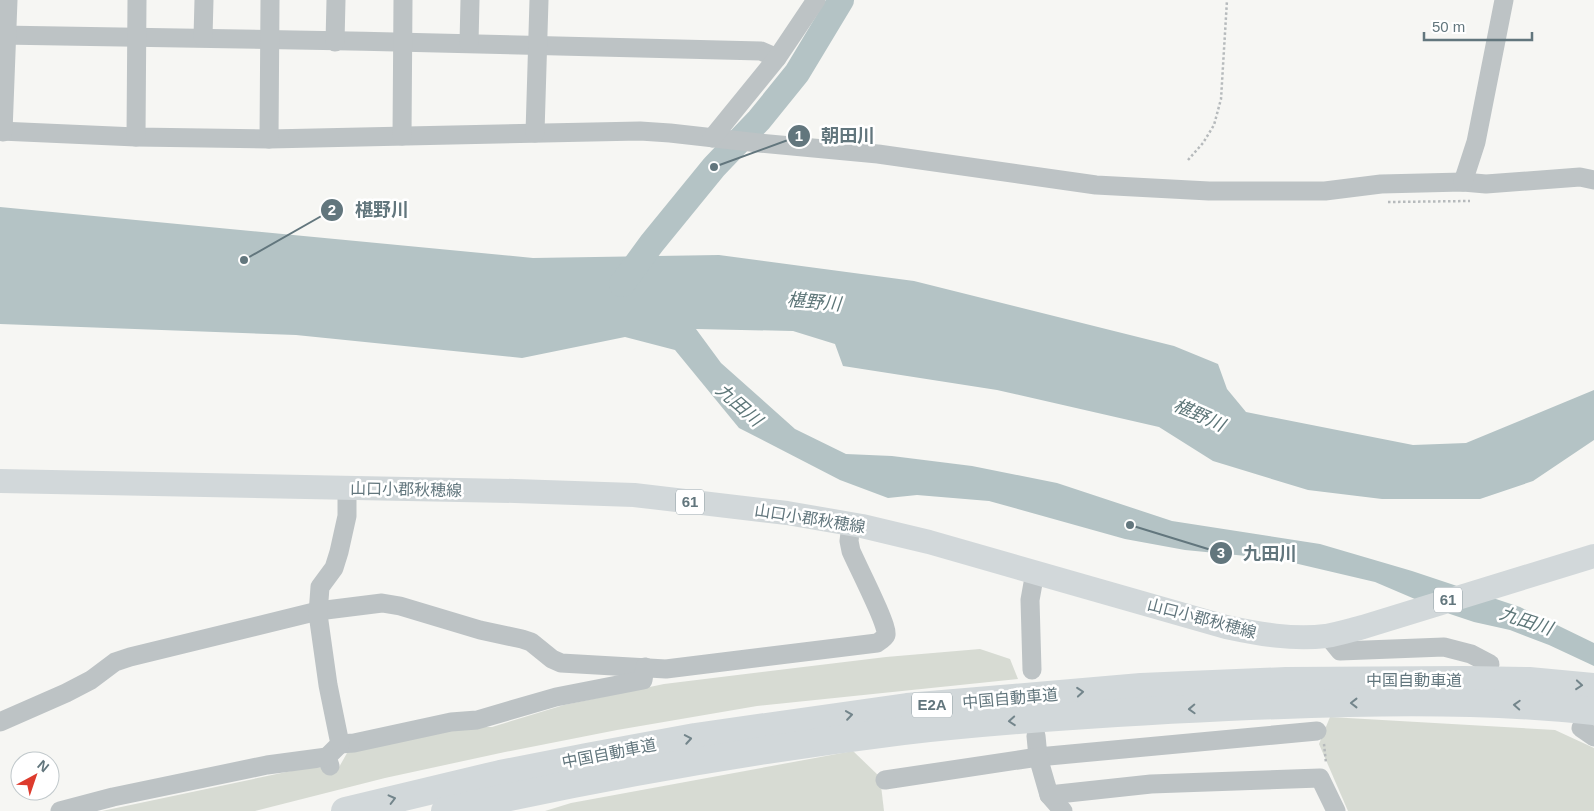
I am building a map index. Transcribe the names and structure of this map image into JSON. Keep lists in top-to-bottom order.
{
  "streets": {
    "highway": ["中国自動車道", "E2A"],
    "main road": ["山口小郡秋穂線", "61"]
  },
  "water": ["椹野川", "九田川"],
  "places": ["朝田川", "椹野川", "九田川"],
  "scale_bar": "50 m",
  "north": "top right"
}
